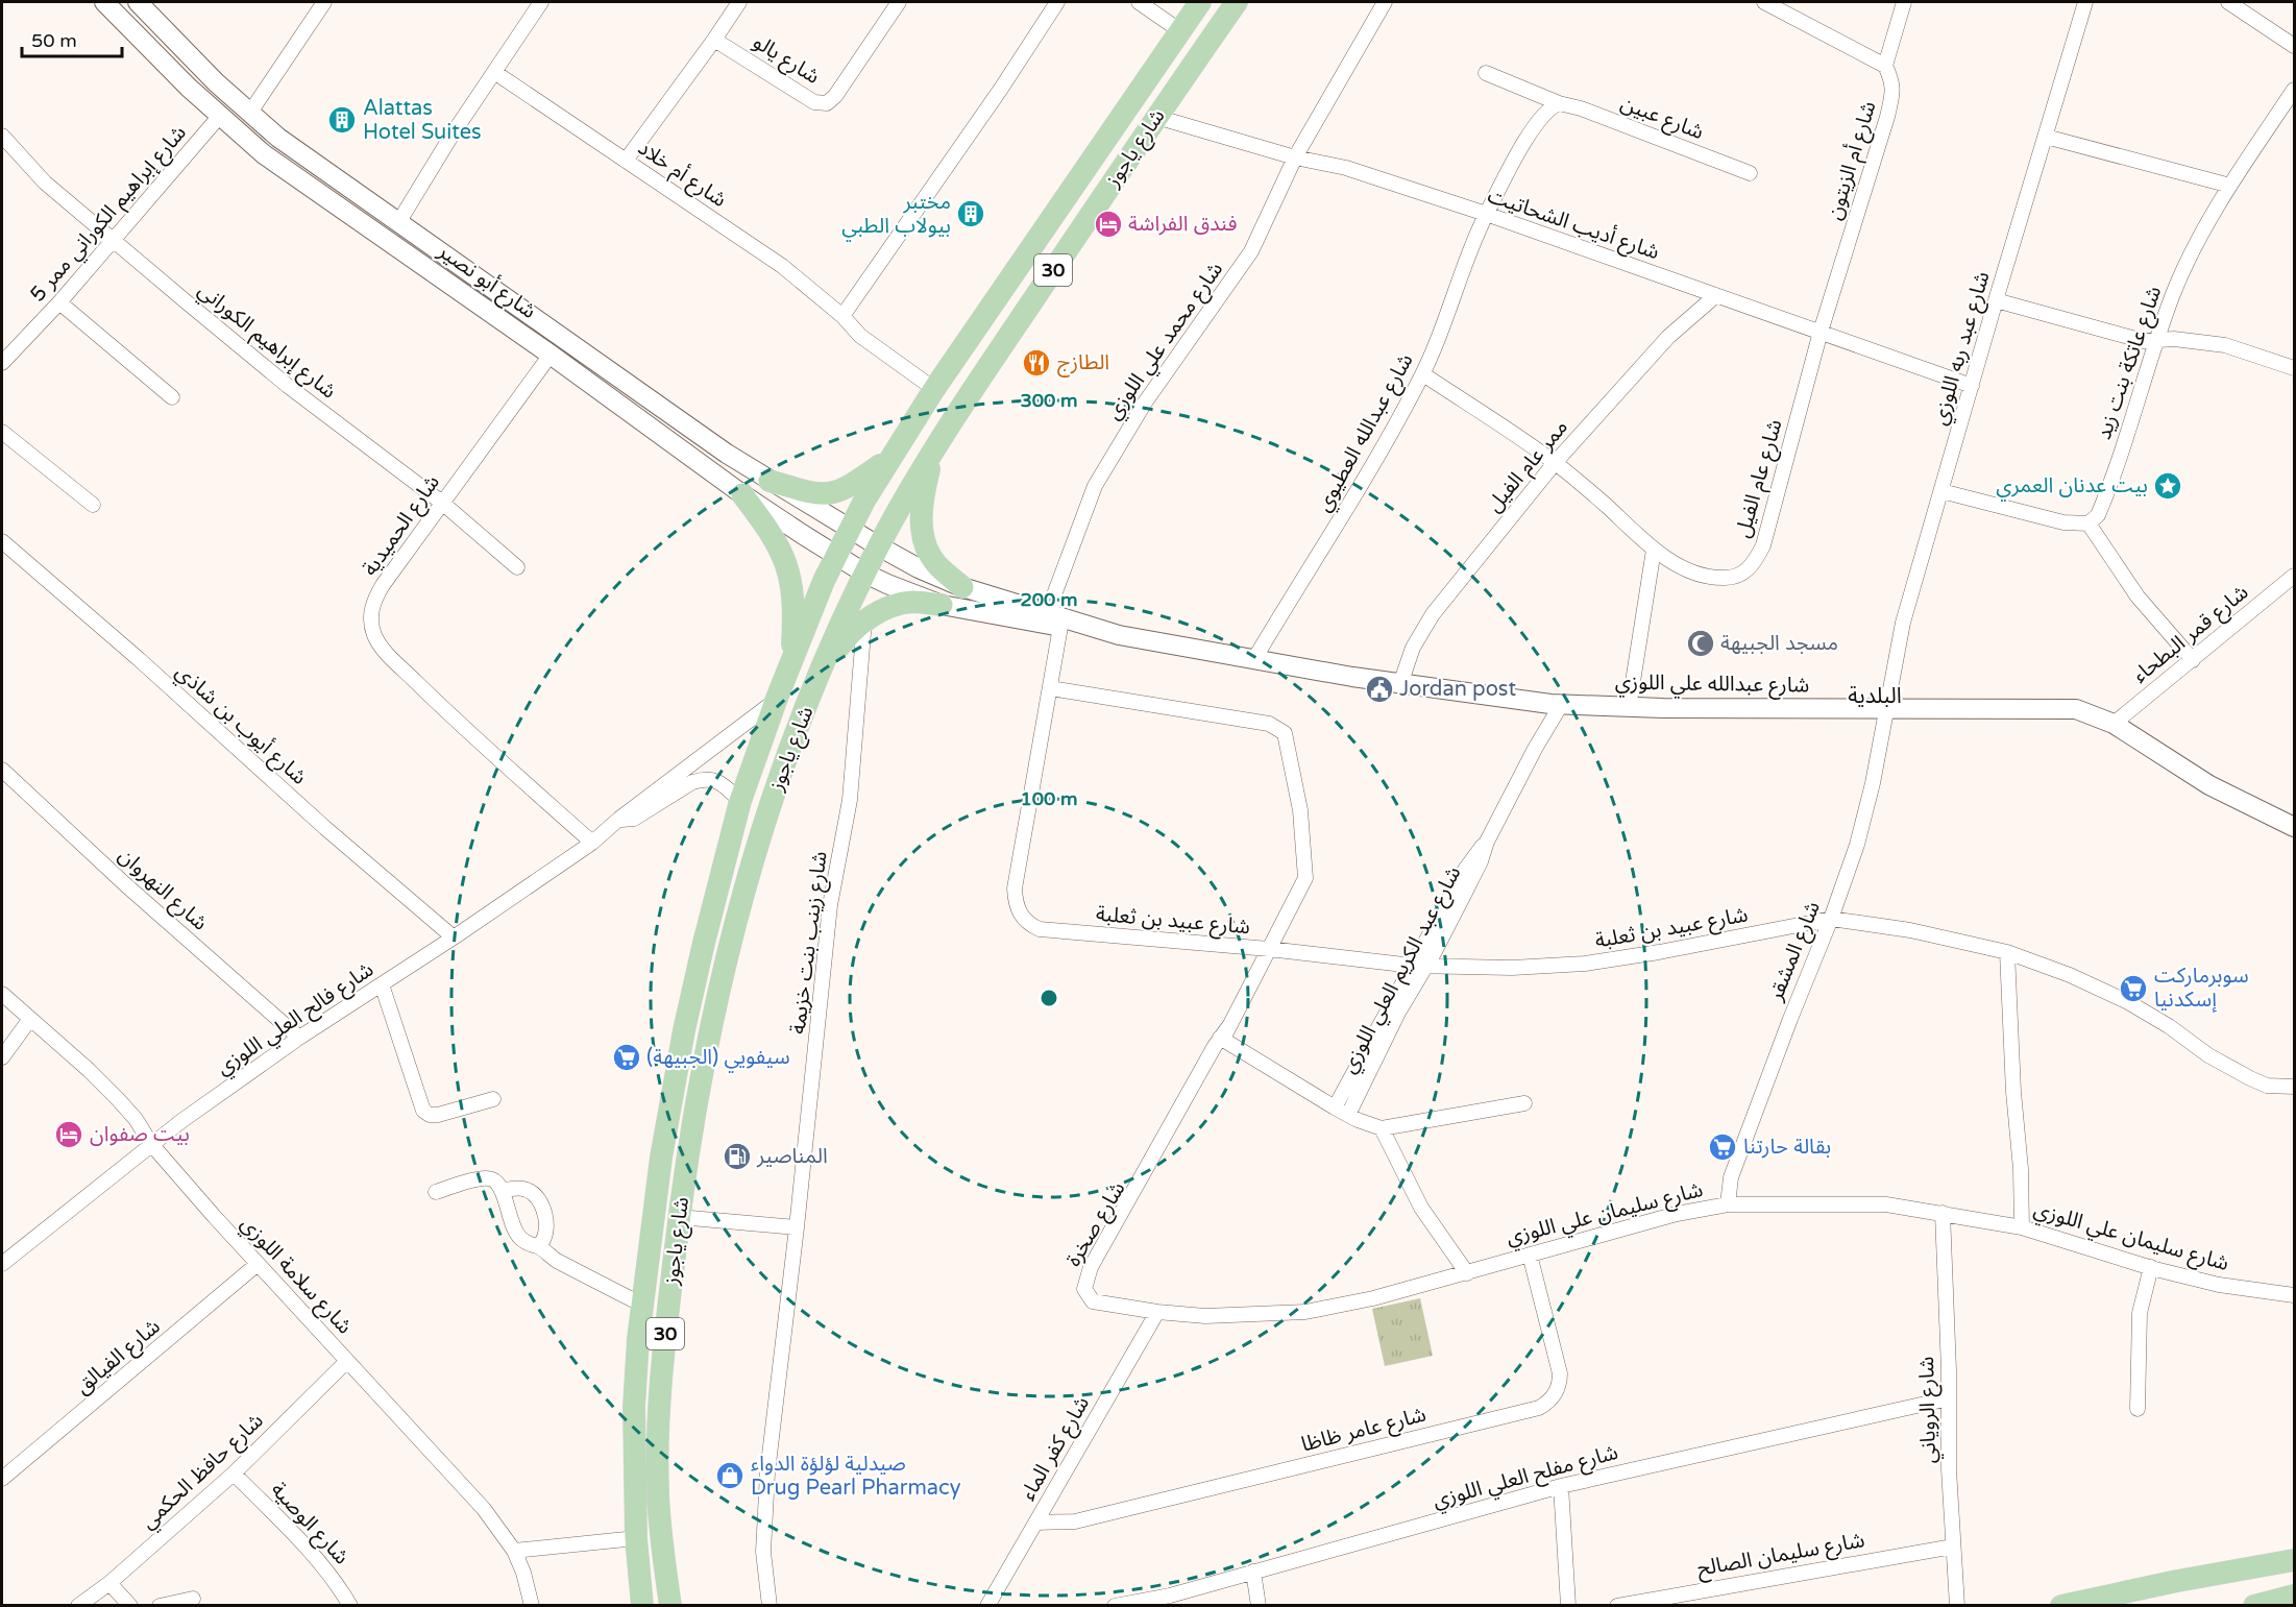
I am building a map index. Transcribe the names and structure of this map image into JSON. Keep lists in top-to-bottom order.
{
  "streets": {
    "main road": [
      "شارع ياجوز",
      "30",
      "شارع أبو نصير",
      "شارع عبدالله علي اللوزي"
    ],
    "street": [
      "شارع يالو",
      "شارع عبين",
      "شارع أم الزيتون",
      "شارع أم خلاد",
      "شارع إبراهيم الكوراني ممر 5",
      "شارع أديب الشحاتيت",
      "شارع إبراهيم الكوراني",
      "شارع محمد علي اللوزي",
      "شارع عبد ربه اللوزي",
      "شارع عاتكة بنت زيد",
      "شارع عبدالله العطيوي",
      "ممر عام الفيل",
      "شارع عام الفيل",
      "شارع الحميدية",
      "شارع قمر البطحاء",
      "شارع أيوب بن شاذي",
      "شارع النهروان",
      "شارع عبيد بن ثعلبة",
      "شارع زينب بنت خزيمة",
      "شارع المشقر",
      "شارع عبد الكريم العلي اللوزي",
      "شارع فالح العلي اللوزي",
      "شارع سليمان علي اللوزي",
      "شارع صخرة",
      "شارع سلامة اللوزي",
      "شارع الفيالق",
      "شارع الروياني",
      "شارع عامر ظاظا",
      "شارع كفر الماء",
      "شارع حافظ الحكمي",
      "شارع مفلح العلي اللوزي",
      "شارع الوصية",
      "شارع سليمان الصالح"
    ]
  },
  "crossings": [
    ["شارع ياجوز", "شارع أم خلاد"],
    ["شارع ياجوز", "شارع أديب الشحاتيت"],
    ["شارع ياجوز", "شارع أبو نصير"],
    ["شارع ياجوز", "شارع عبدالله علي اللوزي"],
    ["شارع ياجوز", "شارع فالح العلي اللوزي"],
    ["شارع أم الزيتون", "شارع أديب الشحاتيت"],
    ["شارع أم الزيتون", "شارع عام الفيل"],
    ["شارع إبراهيم الكوراني ممر 5", "شارع أبو نصير"],
    ["شارع إبراهيم الكوراني ممر 5", "شارع إبراهيم الكوراني"],
    ["شارع أديب الشحاتيت", "شارع محمد علي اللوزي"],
    ["شارع أديب الشحاتيت", "شارع عبد ربه اللوزي"],
    ["شارع أديب الشحاتيت", "شارع عبدالله العطيوي"],
    ["شارع أديب الشحاتيت", "ممر عام الفيل"],
    ["شارع أديب الشحاتيت", "شارع عام الفيل"],
    ["شارع أبو نصير", "شارع الحميدية"],
    ["شارع أبو نصير", "شارع عبدالله علي اللوزي"],
    ["شارع إبراهيم الكوراني", "شارع الحميدية"],
    ["شارع محمد علي اللوزي", "شارع عبدالله علي اللوزي"],
    ["شارع محمد علي اللوزي", "شارع عبيد بن ثعلبة"],
    ["شارع محمد علي اللوزي", "شارع صخرة"],
    ["شارع عبد ربه اللوزي", "شارع عبدالله علي اللوزي"],
    ["شارع عبد ربه اللوزي", "شارع المشقر"],
    ["شارع عبدالله العطيوي", "شارع عام الفيل"],
    ["شارع عبدالله العطيوي", "شارع عبدالله علي اللوزي"],
    ["ممر عام الفيل", "شارع عام الفيل"],
    ["ممر عام الفيل", "شارع عبدالله علي اللوزي"],
    ["شارع الحميدية", "شارع فالح العلي اللوزي"],
    ["شارع قمر البطحاء", "شارع عبدالله علي اللوزي"],
    ["شارع عبدالله علي اللوزي", "شارع المشقر"],
    ["شارع عبدالله علي اللوزي", "شارع عبد الكريم العلي اللوزي"],
    ["شارع أيوب بن شاذي", "شارع فالح العلي اللوزي"],
    ["شارع النهروان", "شارع فالح العلي اللوزي"],
    ["شارع عبيد بن ثعلبة", "شارع المشقر"],
    ["شارع عبيد بن ثعلبة", "شارع عبد الكريم العلي اللوزي"],
    ["شارع عبيد بن ثعلبة", "شارع صخرة"],
    ["شارع المشقر", "شارع سليمان علي اللوزي"],
    ["شارع فالح العلي اللوزي", "شارع سلامة اللوزي"],
    ["شارع سليمان علي اللوزي", "شارع صخرة"],
    ["شارع سليمان علي اللوزي", "شارع الروياني"],
    ["شارع سليمان علي اللوزي", "شارع عامر ظاظا"],
    ["شارع سليمان علي اللوزي", "شارع كفر الماء"],
    ["شارع سلامة اللوزي", "شارع الفيالق"],
    ["شارع سلامة اللوزي", "شارع حافظ الحكمي"],
    ["شارع الروياني", "شارع مفلح العلي اللوزي"],
    ["شارع الروياني", "شارع سليمان الصالح"],
    ["شارع عامر ظاظا", "شارع كفر الماء"],
    ["شارع حافظ الحكمي", "شارع الوصية"]
  ],
  "districts": ["البلدية"],
  "places": {
    "building": ["Alattas Hotel Suites", "مختبر بيولاب الطبي"],
    "hotel": ["فندق الفراشة", "بيت صفوان"],
    "restaurant": ["الطازج"],
    "place": ["بيت عدنان العمري"],
    "mosque": ["مسجد الجبيهة"],
    "public building": ["Jordan post"],
    "supermarket": ["سوبرماركت إسكدنيا", "سيفويي (الجبيهة)", "بقالة حارتنا"],
    "fuel station": ["المناصير"],
    "shop": ["صيدلية لؤلؤة الدواء Drug Pearl Pharmacy"]
  },
  "scale_bar": "50 m",
  "rings": ["300 m", "200 m", "100 m"]
}
